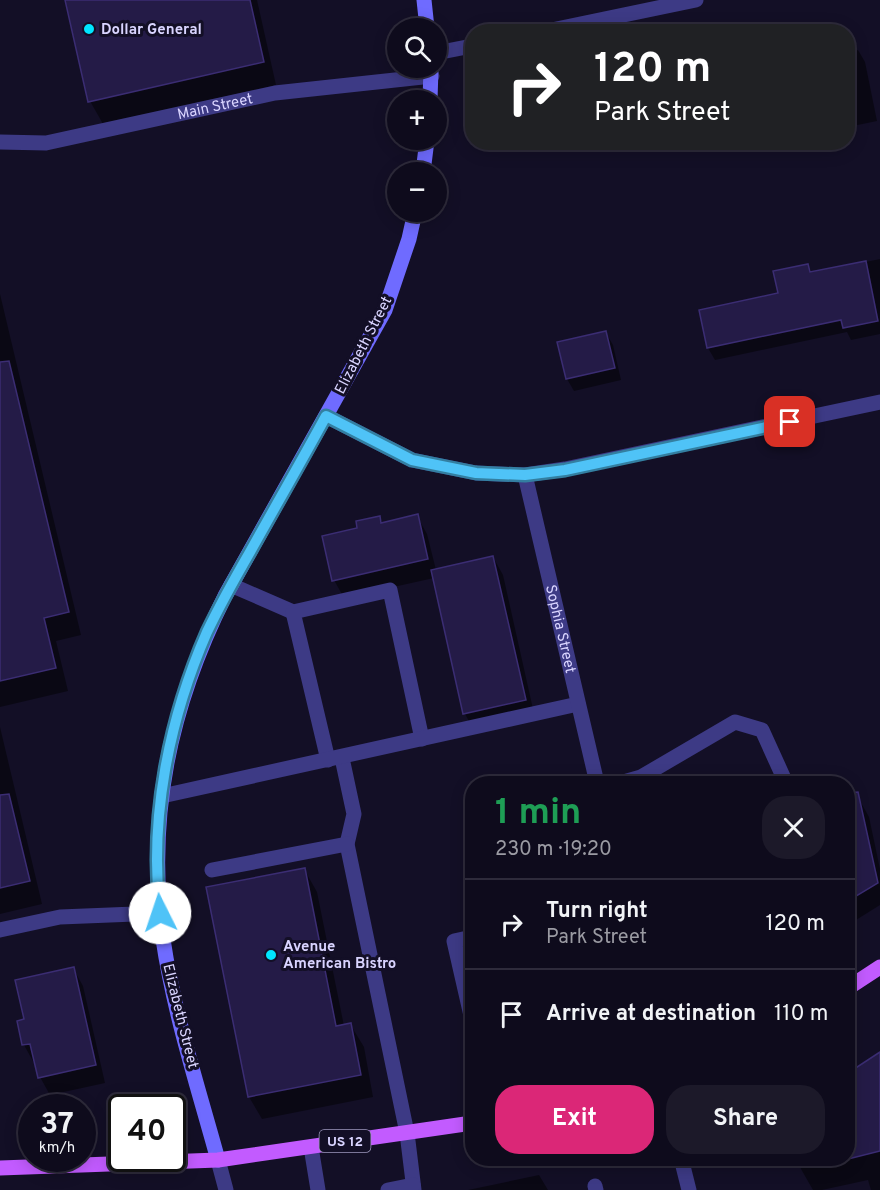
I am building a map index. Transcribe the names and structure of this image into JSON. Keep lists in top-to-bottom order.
{
  "streets": {
    "main road": ["US 12"],
    "street": ["Main Street", "Elizabeth Street", "Sophia Street"]
  },
  "crossings": [
    ["Elizabeth Street", "US 12"]
  ],
  "places": ["Dollar General", "Avenue American Bistro"],
  "page": {
    "map_buttons": ["+", "−"],
    "turn": ["120 m", "Park Street"],
    "heading": ["1 min", "230 m · 19:20"],
    "list": [
      {
        "name": "Turn right",
        "note": "Park Street",
        "value": "120 m"
      },
      {
        "name": "Arrive at destination",
        "value": "110 m"
      }
    ],
    "buttons": ["Exit", "Share"],
    "speed": "37 km/h",
    "limit": "40"
  }
}
